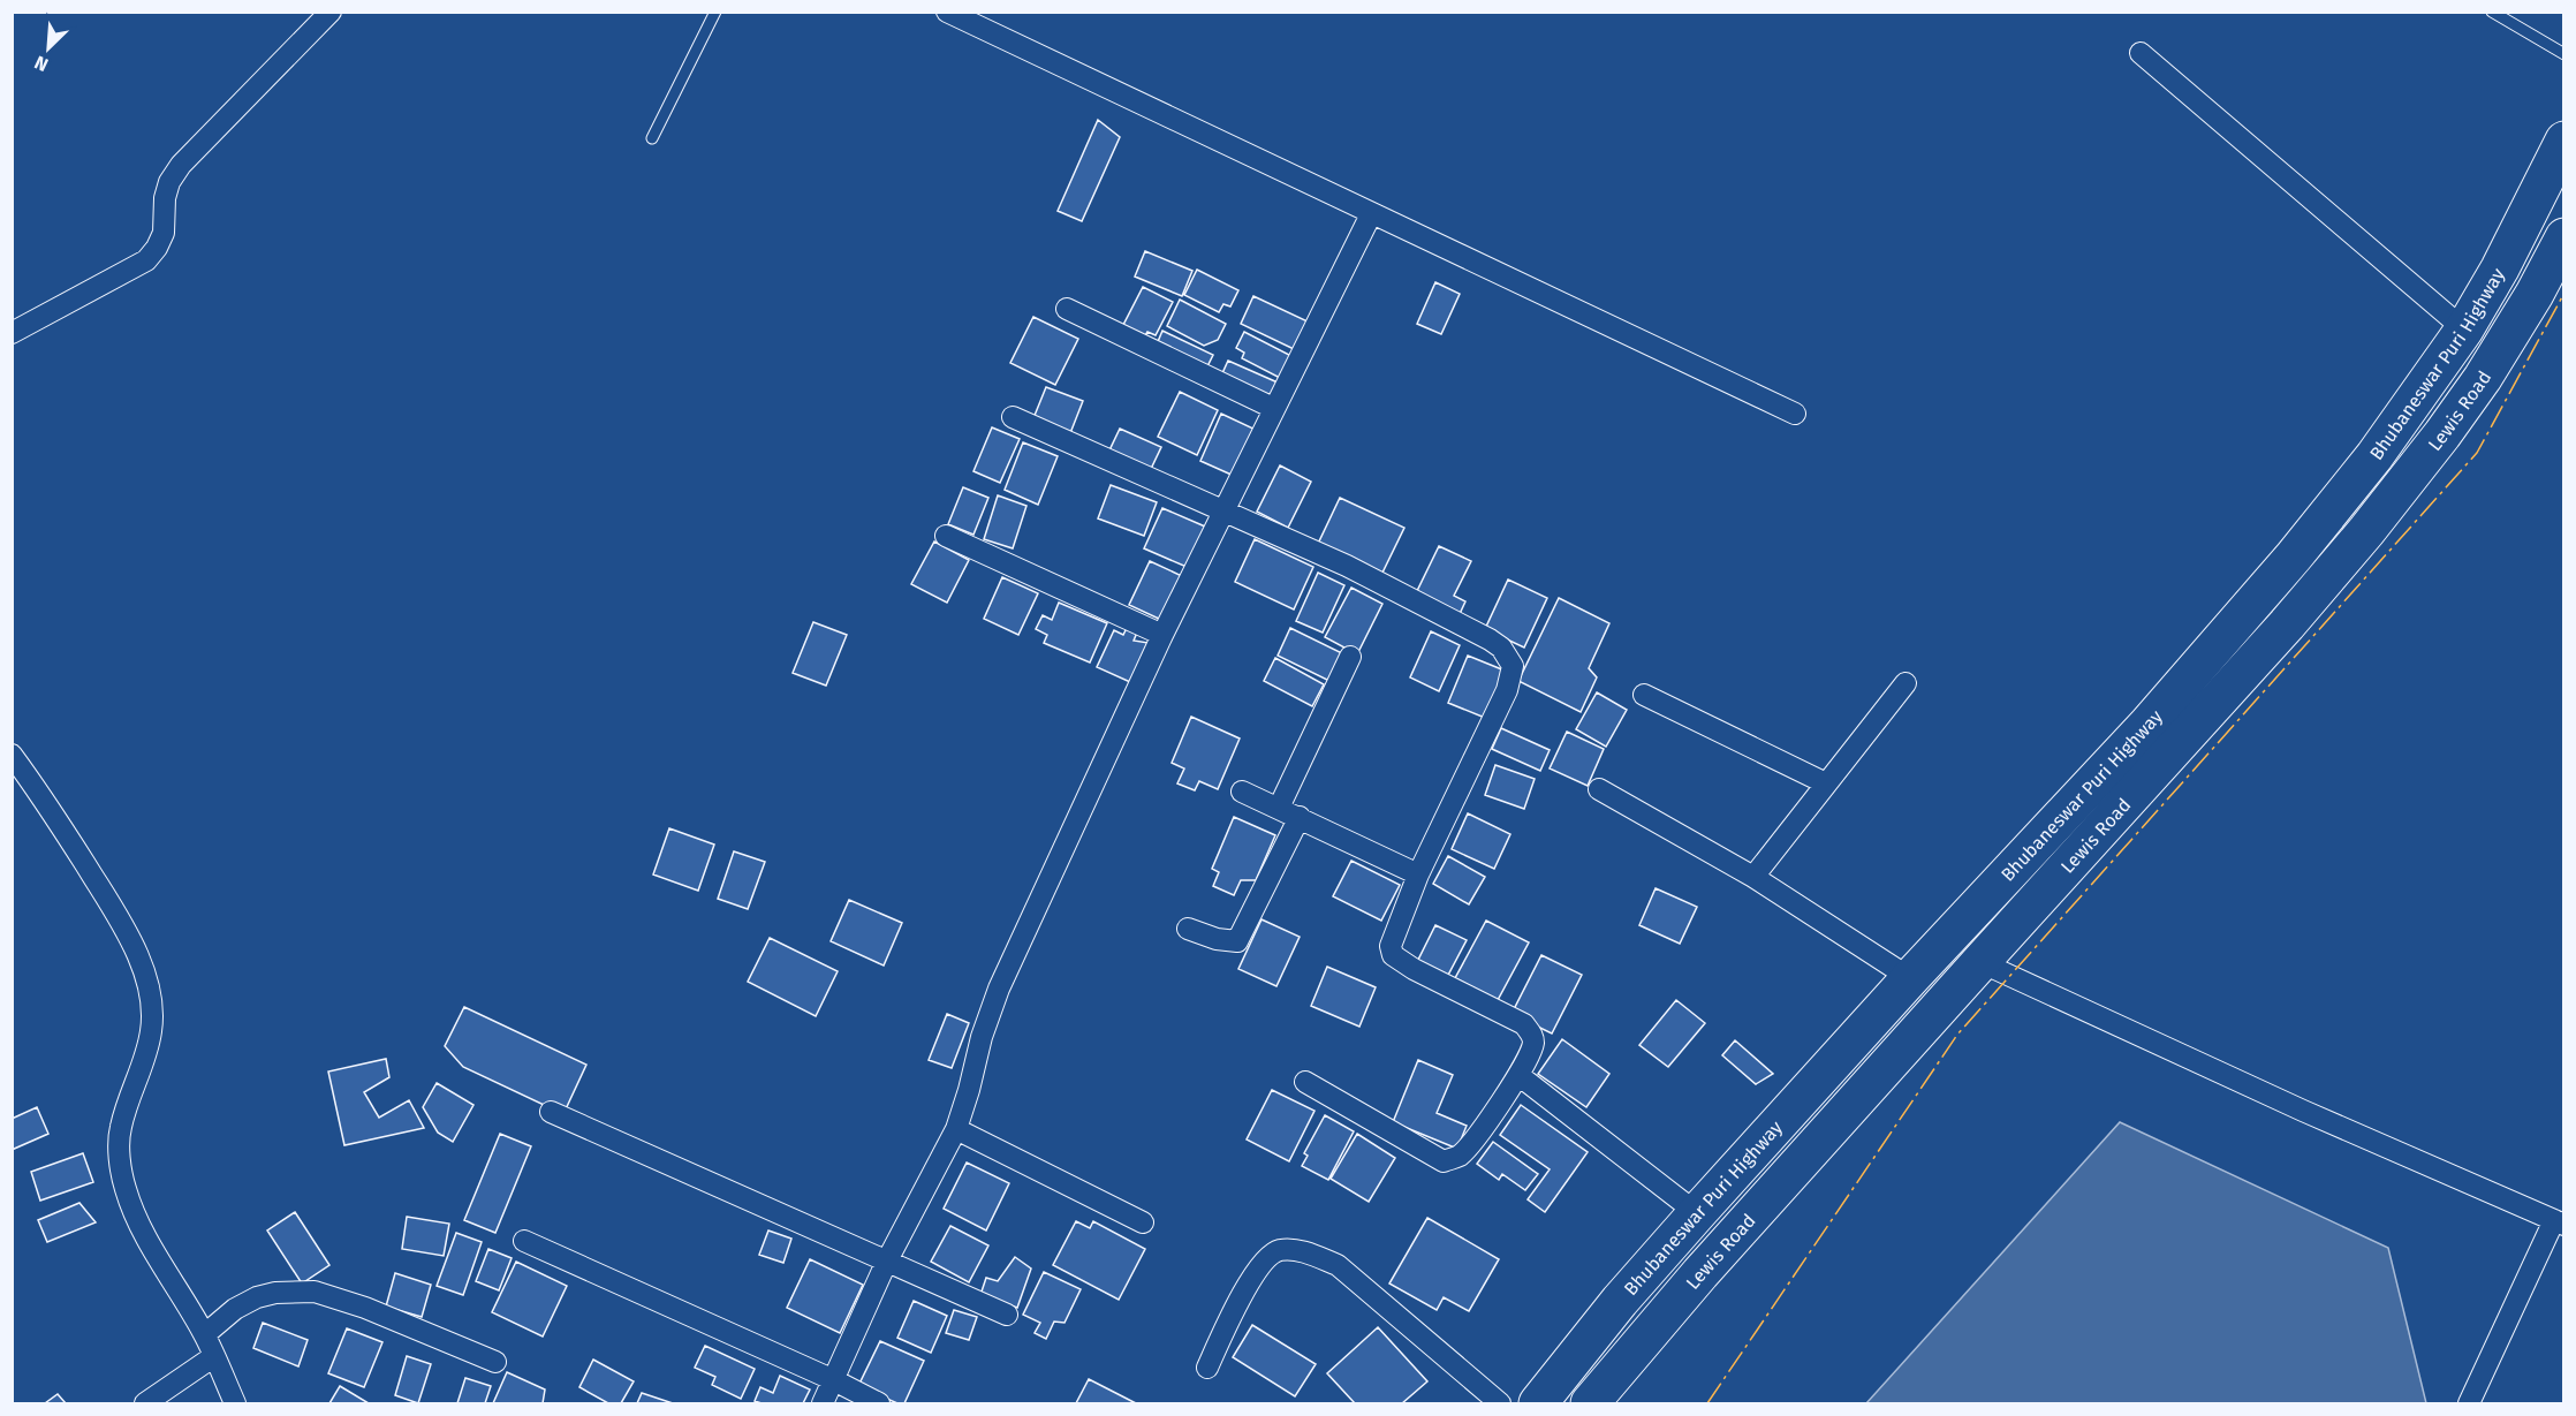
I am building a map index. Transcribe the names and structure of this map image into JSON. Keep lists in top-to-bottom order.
{
  "streets": {
    "highway": ["Bhubaneswar Puri Highway", "Lewis Road"]
  },
  "north": "bottom left"
}
